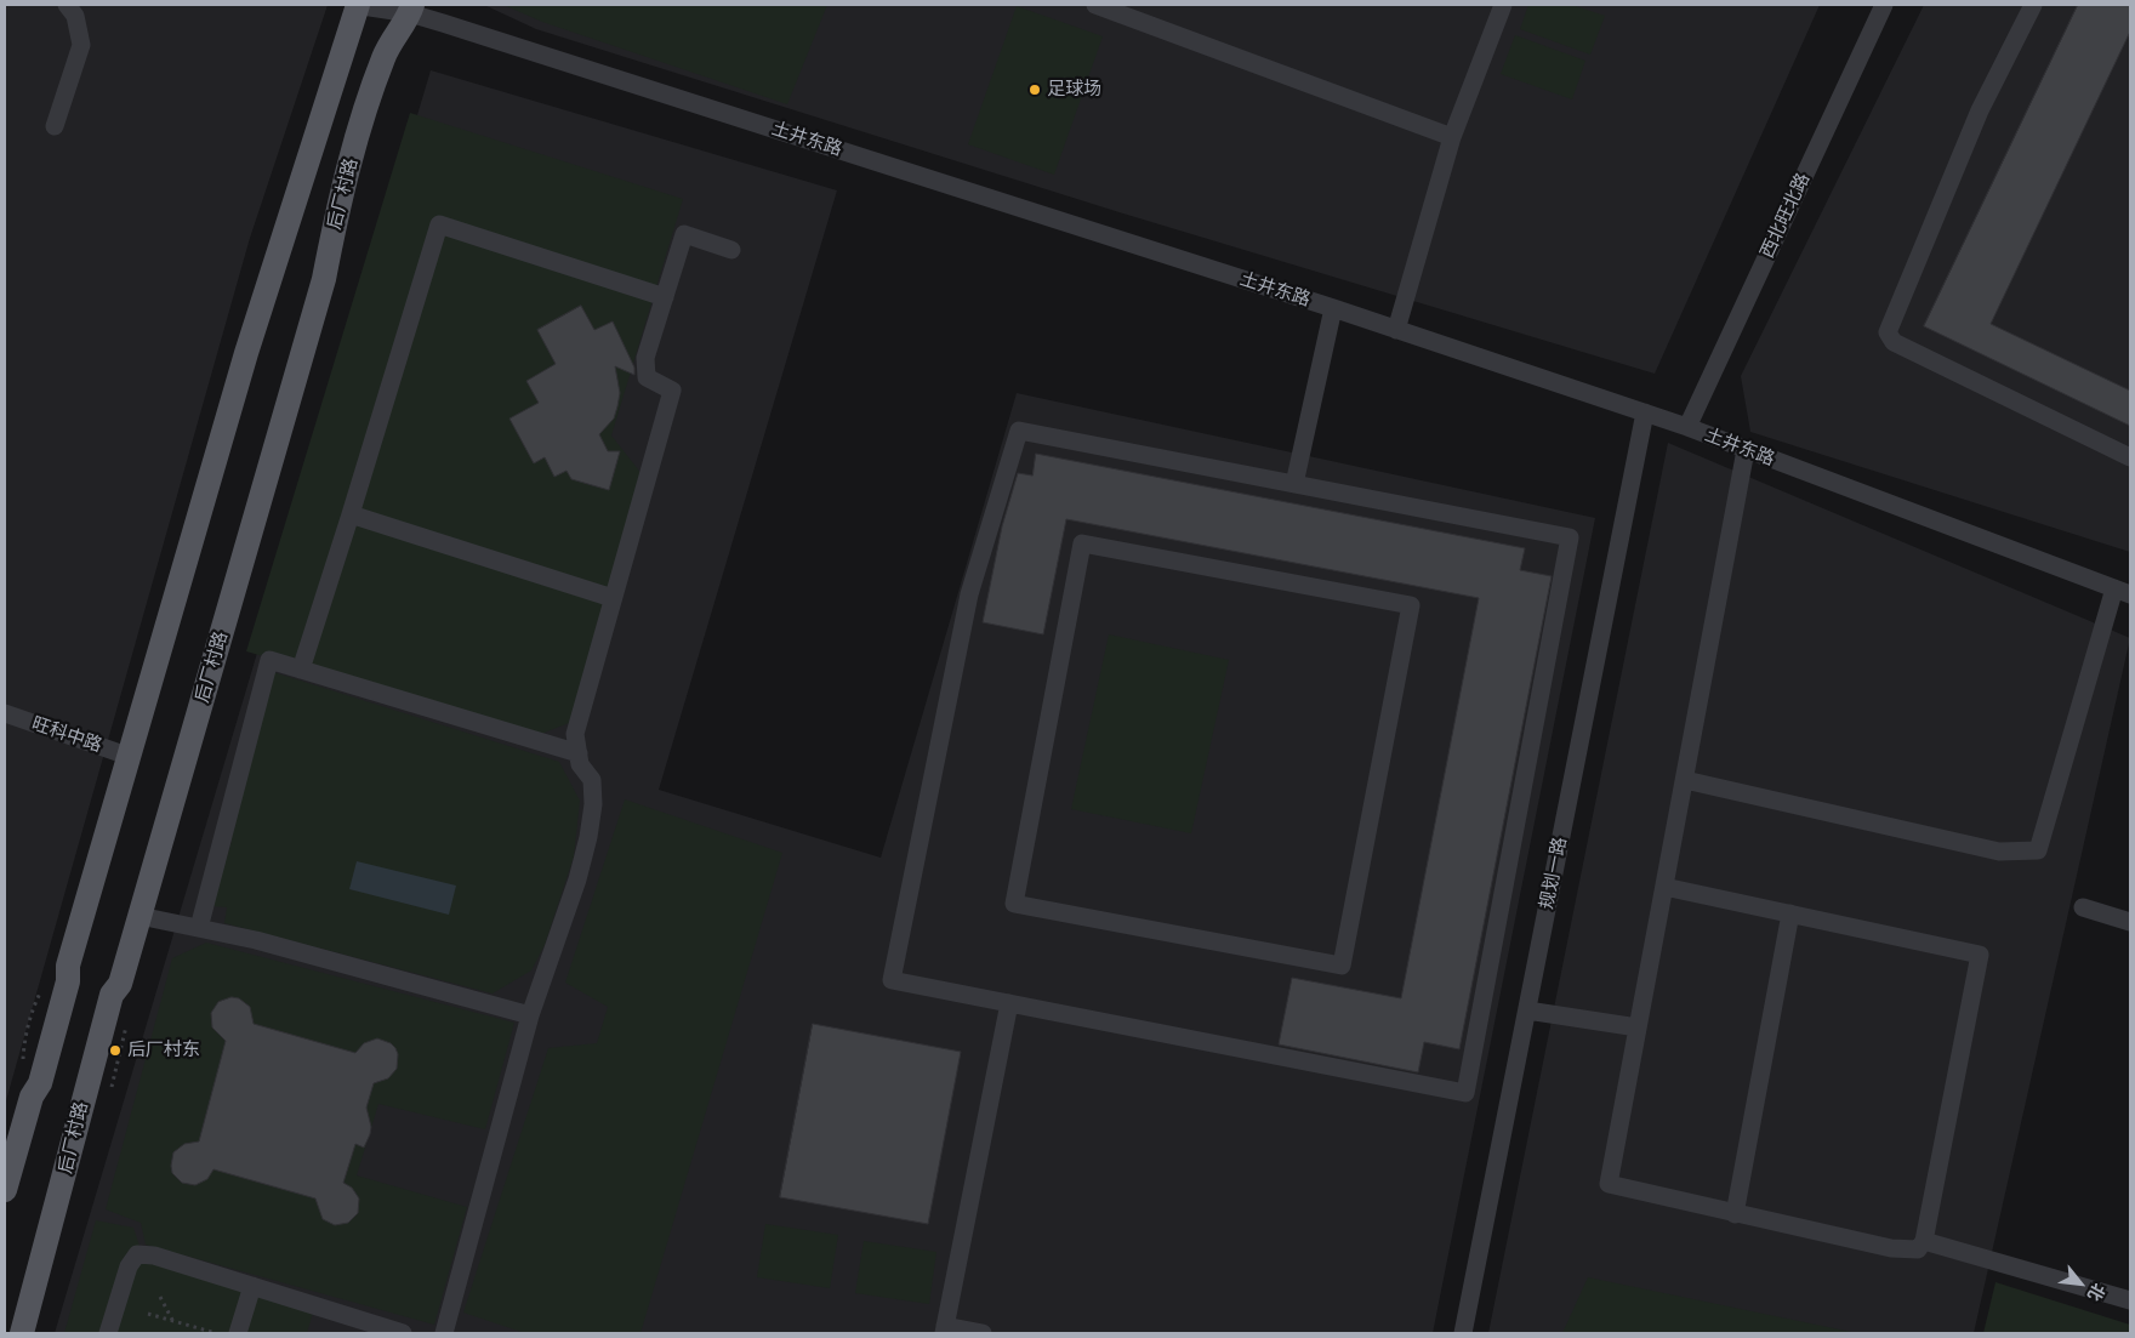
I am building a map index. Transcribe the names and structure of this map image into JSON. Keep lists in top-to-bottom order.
{
  "streets": {
    "main road": ["后厂村路"],
    "street": [
      "土井东路",
      "西北旺北路",
      "旺科中路",
      "规划一路"
    ]
  },
  "crossings": [
    ["土井东路", "后厂村路"],
    ["土井东路", "西北旺北路"],
    ["土井东路", "规划一路"]
  ],
  "places": ["足球场", "后厂村东"],
  "north": "bottom right"
}
